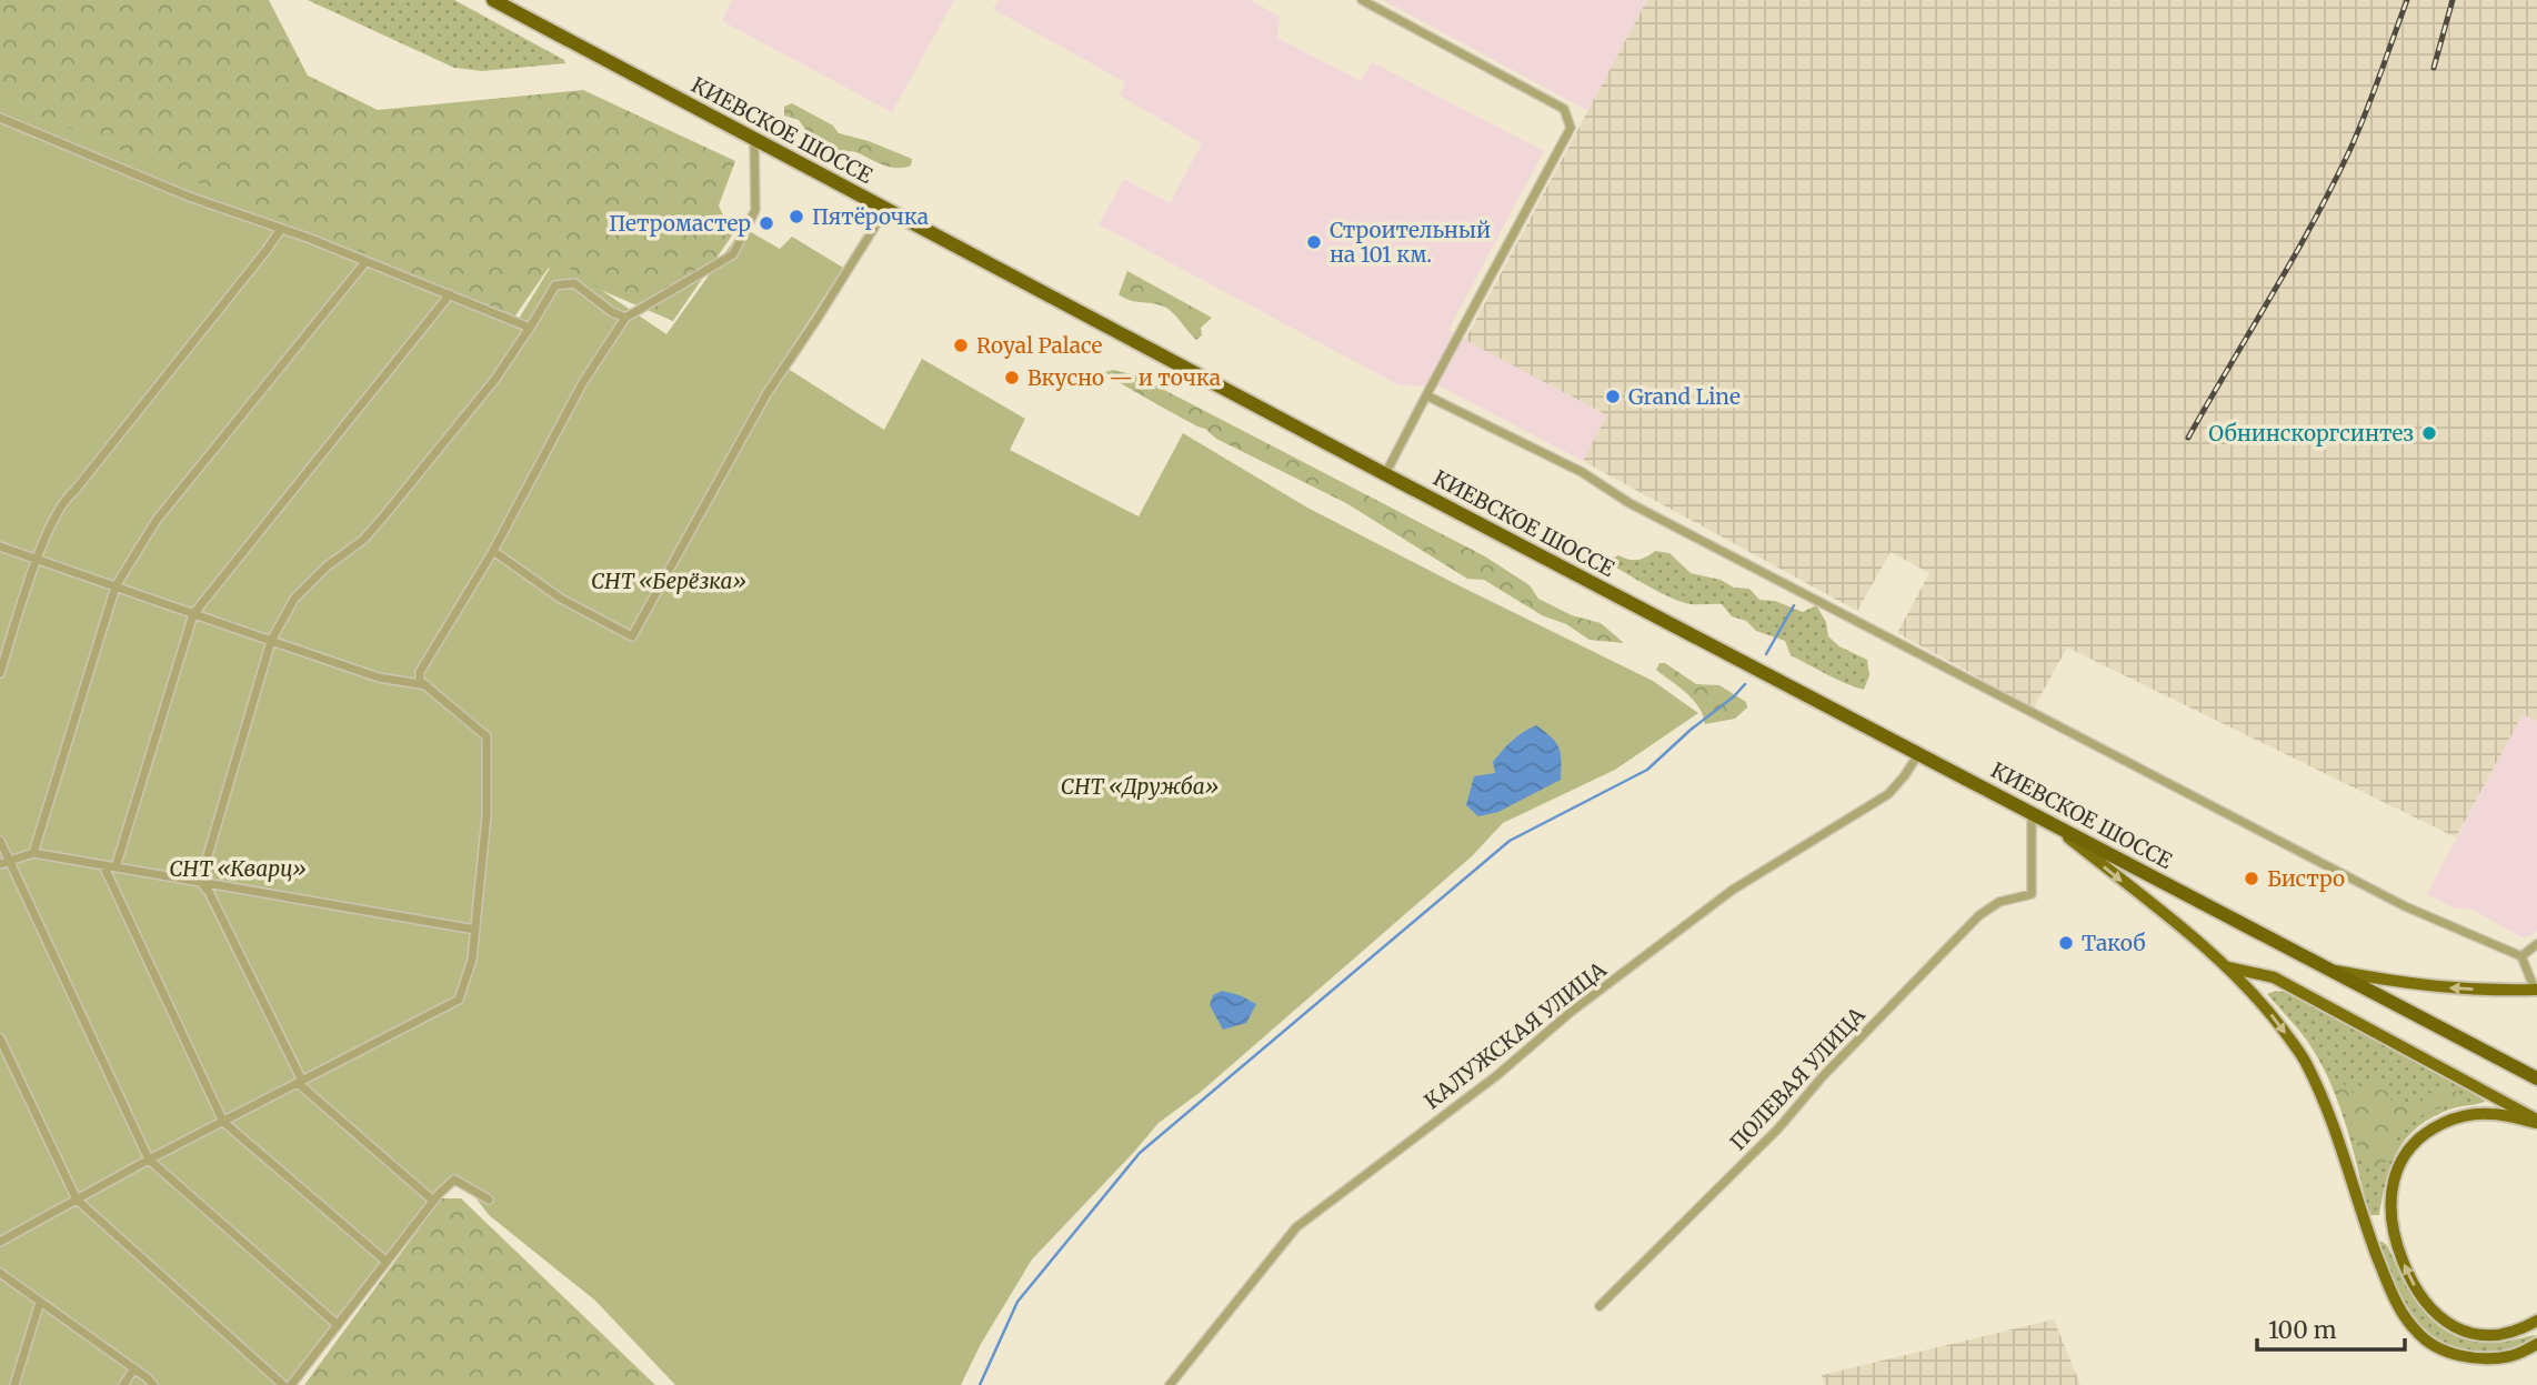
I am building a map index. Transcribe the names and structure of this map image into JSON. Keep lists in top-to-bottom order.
{
  "streets": {
    "highway": ["КИЕВСКОЕ ШОССЕ"],
    "street": ["КАЛУЖСКАЯ УЛИЦА", "ПОЛЕВАЯ УЛИЦА"]
  },
  "crossings": [
    ["КИЕВСКОЕ ШОССЕ", "КАЛУЖСКАЯ УЛИЦА"],
    ["КИЕВСКОЕ ШОССЕ", "ПОЛЕВАЯ УЛИЦА"]
  ],
  "parks": ["СНТ «Берёзка»", "СНТ «Дружба»", "СНТ «Кварц»"],
  "places": [
    "Пятёрочка",
    "Петромастер",
    "Строительный на 101 км.",
    "Royal Palace",
    "Вкусно — и точка",
    "Grand Line",
    "Обнинскоргсинтез",
    "Бистро",
    "Такоб"
  ],
  "scale_bar": "100 m"
}
